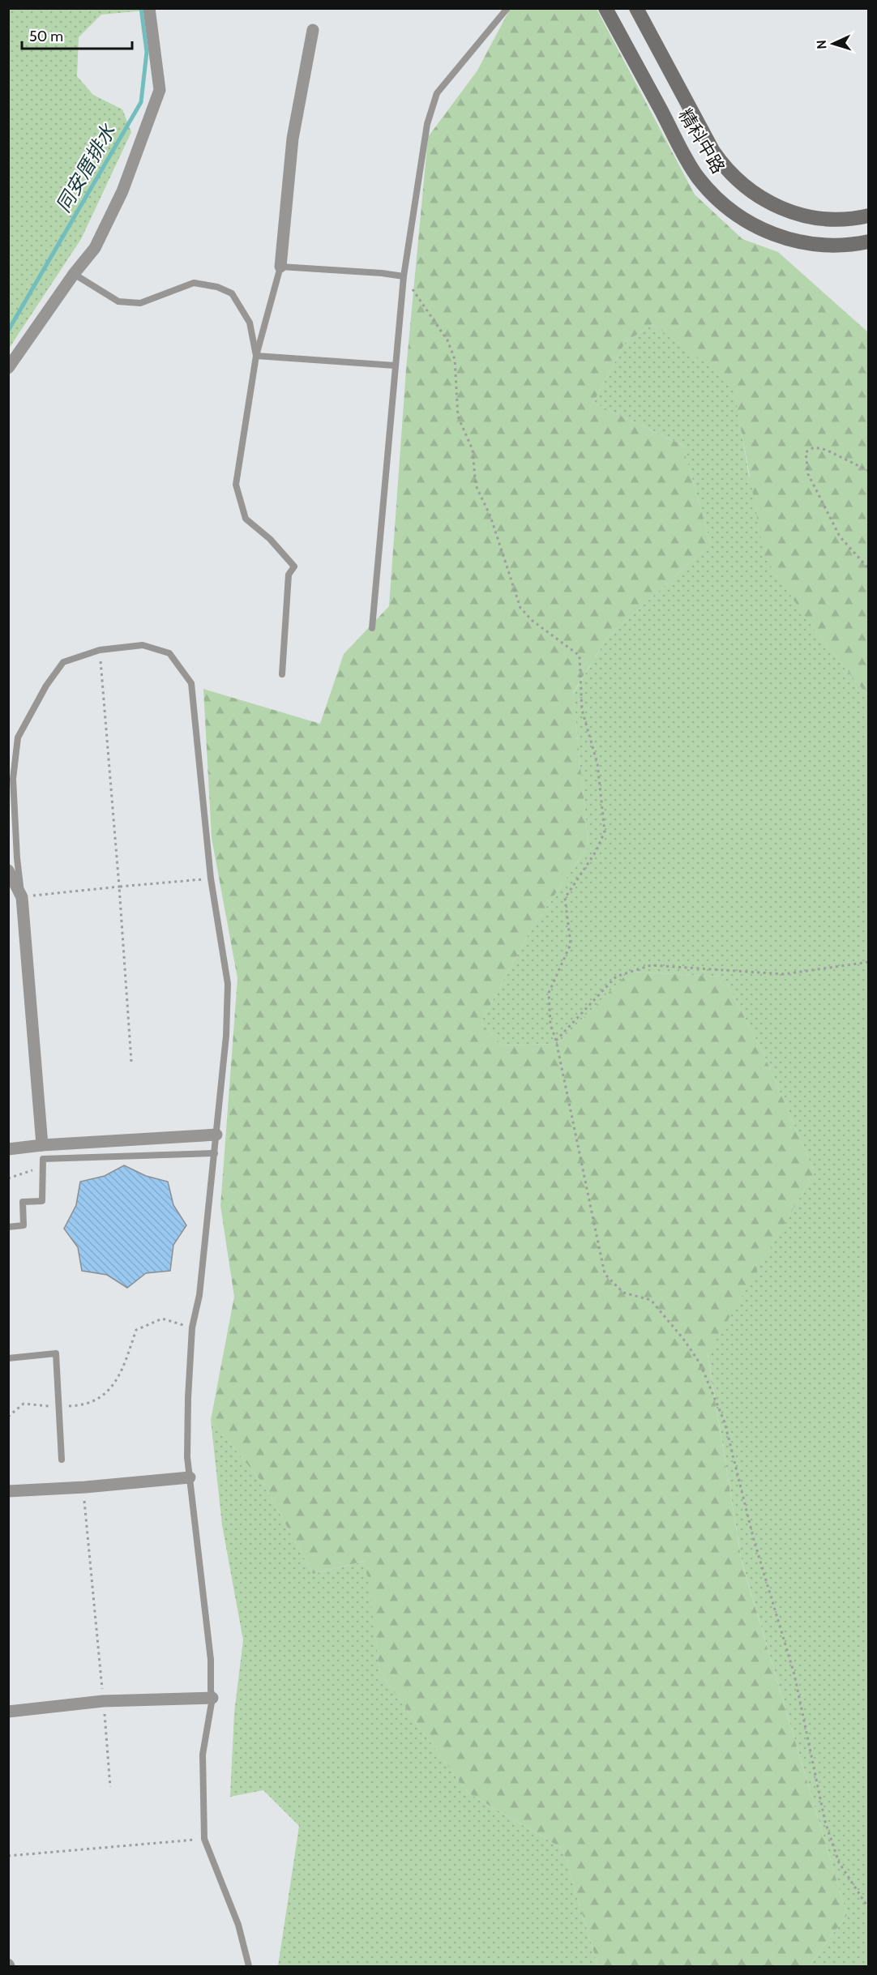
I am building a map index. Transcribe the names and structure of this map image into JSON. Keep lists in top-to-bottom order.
{
  "streets": {
    "street": ["精科中路"]
  },
  "water": ["同安厝排水"],
  "scale_bar": "50 m",
  "north": "left"
}
